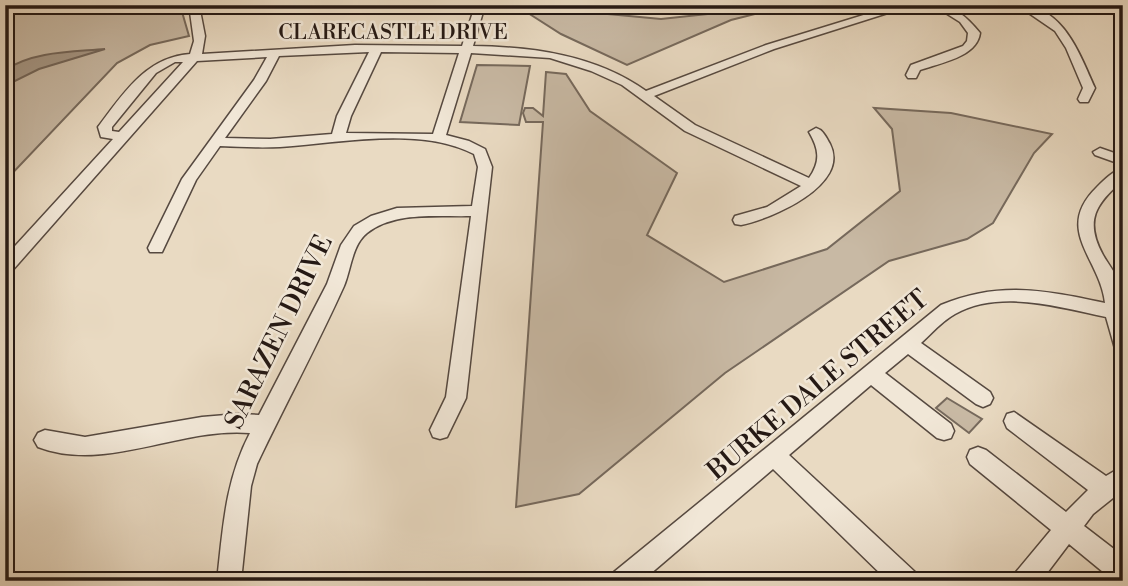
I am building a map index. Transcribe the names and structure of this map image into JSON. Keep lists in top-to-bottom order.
{
  "streets": {
    "street": ["CLARECASTLE DRIVE", "SARAZEN DRIVE", "BURKE DALE STREET"]
  }
}
